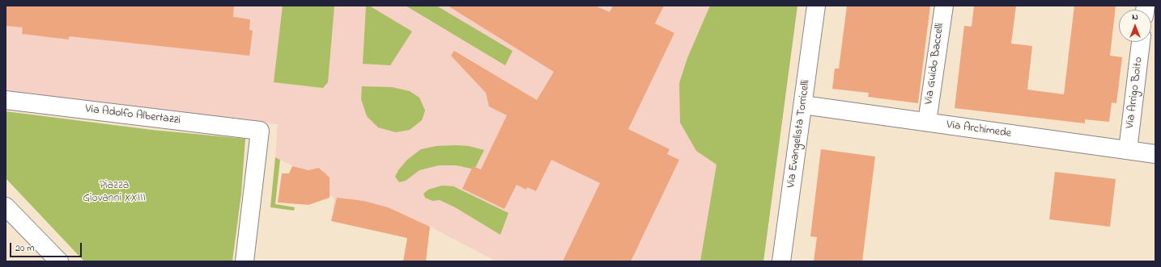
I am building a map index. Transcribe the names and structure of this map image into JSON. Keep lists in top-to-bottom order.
{
  "streets": {
    "street": [
      "Via Guido Baccelli",
      "Via Arrigo Boito",
      "Via Adolfo Albertazzi",
      "Via Archimede",
      "Via Evangelista Torricelli"
    ]
  },
  "crossings": [
    ["Via Guido Baccelli", "Via Archimede"],
    ["Via Arrigo Boito", "Via Archimede"],
    ["Via Archimede", "Via Evangelista Torricelli"]
  ],
  "parks": ["Piazza Giovanni XXIII"],
  "scale_bar": "20 m",
  "north": "top"
}
